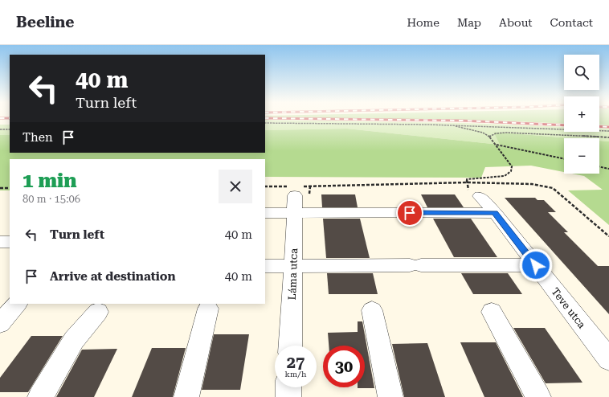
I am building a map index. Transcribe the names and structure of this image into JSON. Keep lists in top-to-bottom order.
{
  "streets": {
    "street": ["Láma utca", "Teve utca"]
  },
  "page": {
    "header": "Beeline",
    "nav": [
      "Home",
      "Map",
      "About",
      "Contact"
    ],
    "map_buttons": ["+", "−"],
    "turn": ["40 m", "Turn left"],
    "then": "Then",
    "heading": ["1 min", "80 m · 15:06"],
    "list": [
      {
        "name": "Turn left",
        "value": "40 m"
      },
      {
        "name": "Arrive at destination",
        "value": "40 m"
      }
    ],
    "speed": "27 km/h",
    "limit": "30"
  }
}
